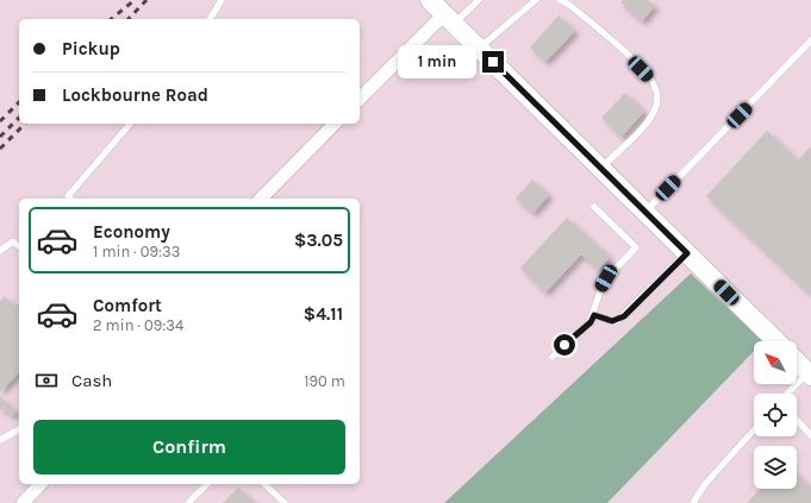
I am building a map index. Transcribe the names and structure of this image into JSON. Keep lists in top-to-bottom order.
{
  "north": "top left",
  "page": {
    "banner": ["Pickup", "Lockbourne Road"],
    "bubble": "1 min",
    "list": [
      {
        "name": "Economy",
        "note": "1 min · 09:33",
        "value": "$3.05"
      },
      {
        "name": "Comfort",
        "note": "2 min · 09:34",
        "value": "$4.11"
      }
    ],
    "pay": ["Cash", "190 m"],
    "buttons": "Confirm"
  }
}
